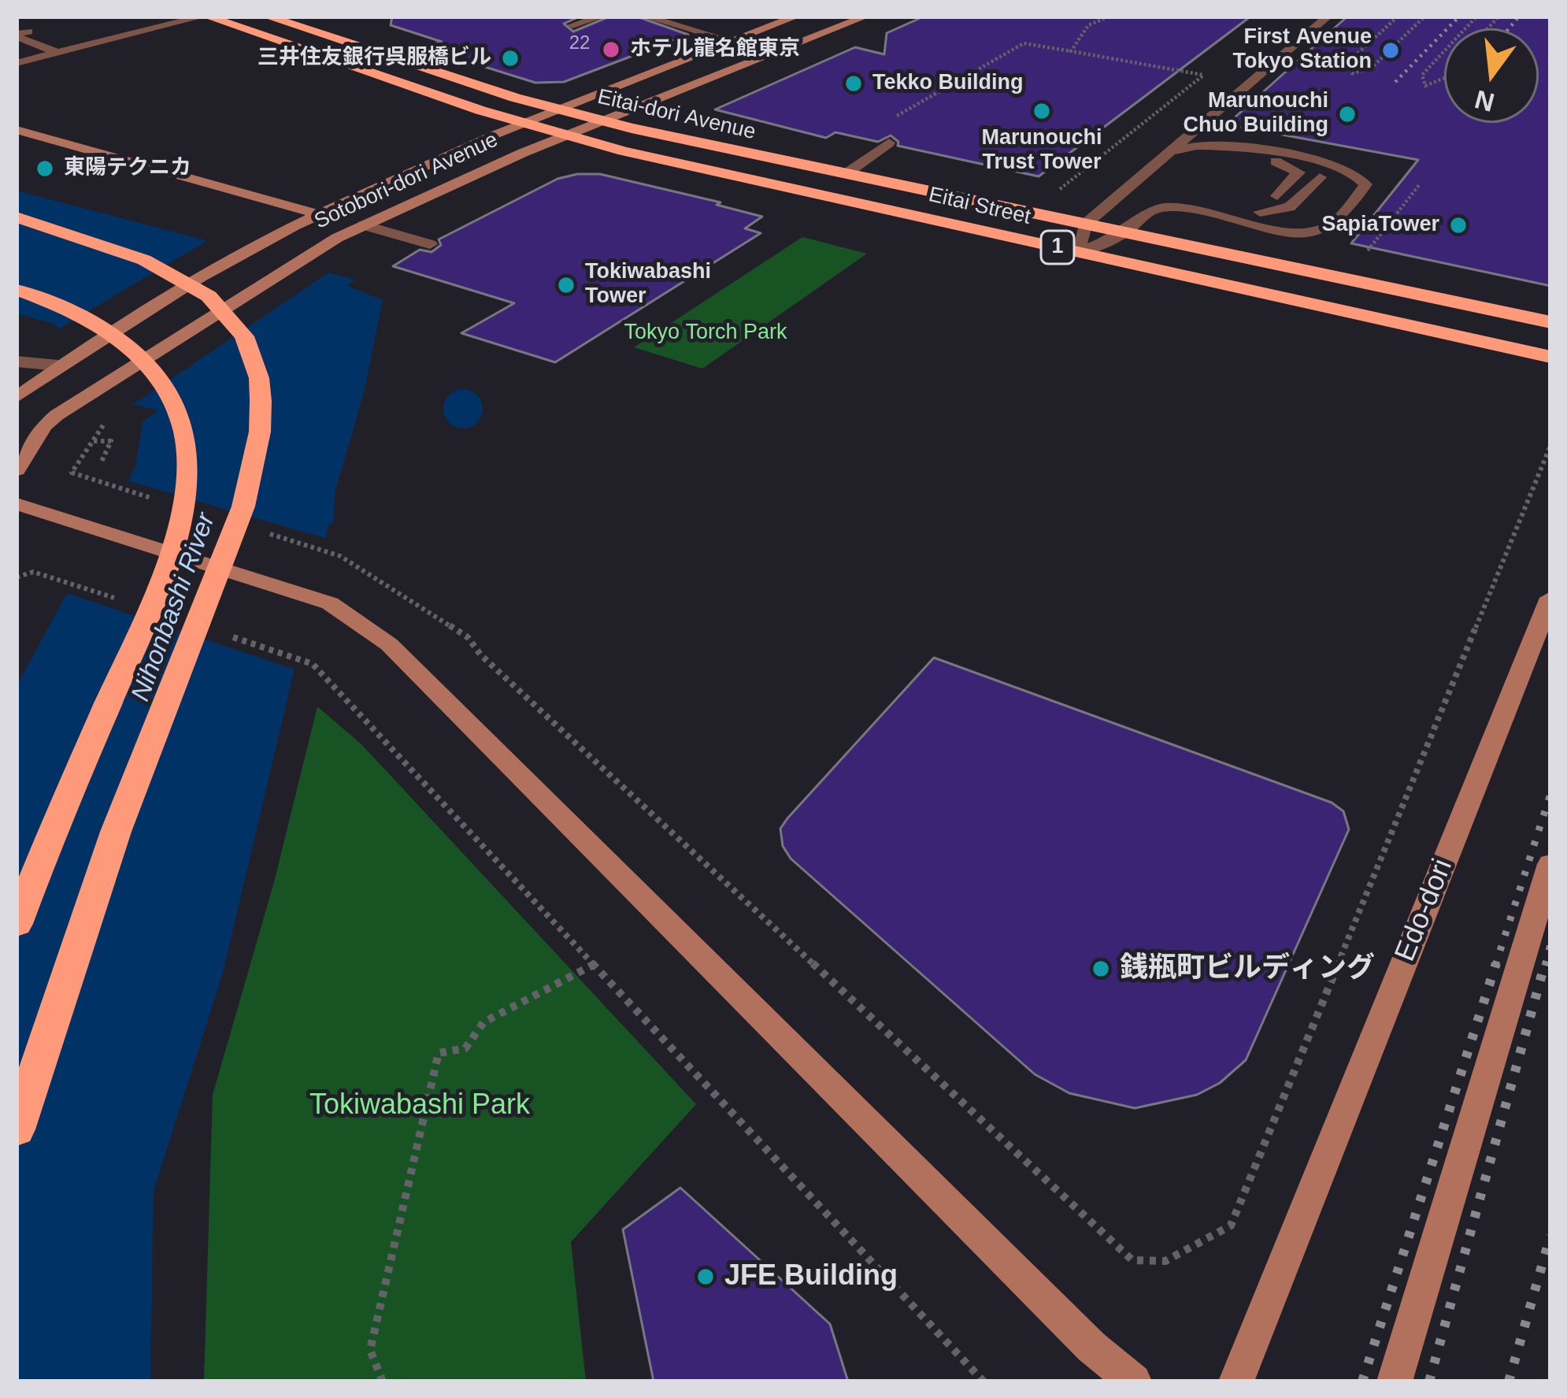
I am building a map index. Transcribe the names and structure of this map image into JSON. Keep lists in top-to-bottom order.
{
  "streets": {
    "highway": ["Eitai-dori Avenue", "Eitai Street", "1"],
    "main road": ["Sotobori-dori Avenue", "Edo-dori"]
  },
  "crossings": [
    ["Eitai-dori Avenue", "Sotobori-dori Avenue"],
    ["Eitai-dori Avenue", "1"],
    ["Sotobori-dori Avenue", "Eitai Street"],
    ["Sotobori-dori Avenue", "1"],
    ["Eitai Street", "1"]
  ],
  "water": ["Nihonbashi River"],
  "parks": ["Tokyo Torch Park", "Tokiwabashi Park"],
  "places": [
    "ホテル龍名館東京",
    "First Avenue Tokyo Station",
    "三井住友銀行呉服橋ビル",
    "Tekko Building",
    "Marunouchi Trust Tower",
    "Marunouchi Chuo Building",
    "東陽テクニカ",
    "SapiaTower",
    "Tokiwabashi Tower",
    "銭瓶町ビルディング",
    "JFE Building"
  ],
  "house_numbers": ["22"],
  "north": "bottom"
}
